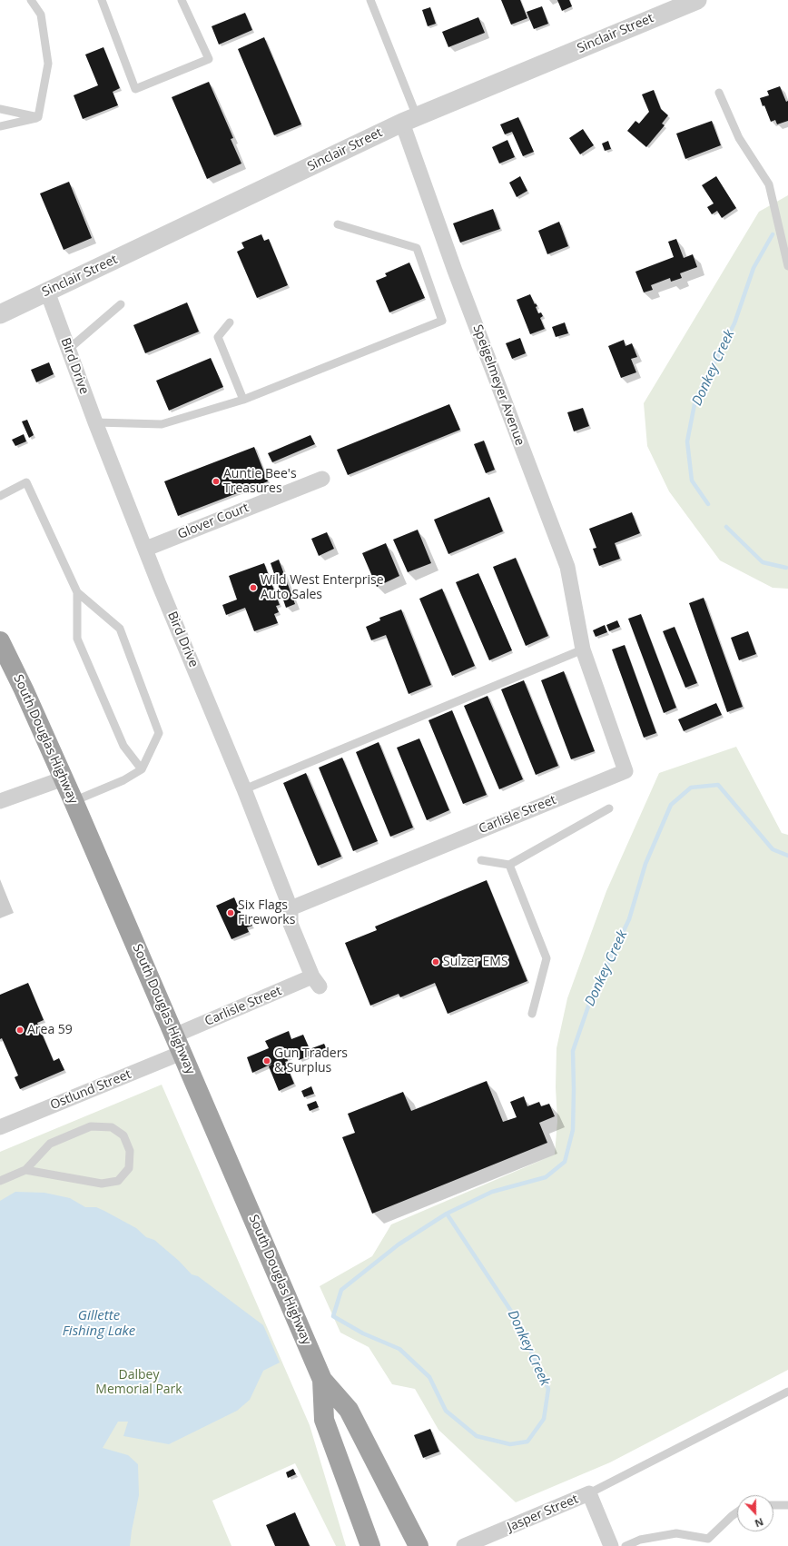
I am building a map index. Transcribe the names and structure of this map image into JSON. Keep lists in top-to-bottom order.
{
  "streets": {
    "highway": ["South Douglas Highway"],
    "street": [
      "Sinclair Street",
      "Bird Drive",
      "Speigelmeyer Avenue",
      "Glover Court",
      "Carlisle Street",
      "Ostlund Street",
      "Jasper Street"
    ]
  },
  "crossings": [
    ["Sinclair Street", "Bird Drive"],
    ["Sinclair Street", "Speigelmeyer Avenue"],
    ["Bird Drive", "Glover Court"],
    ["Bird Drive", "Carlisle Street"],
    ["Speigelmeyer Avenue", "Carlisle Street"],
    ["South Douglas Highway", "Carlisle Street"],
    ["South Douglas Highway", "Ostlund Street"],
    ["Carlisle Street", "Ostlund Street"]
  ],
  "water": ["Donkey Creek", "Gillette Fishing Lake"],
  "parks": ["Dalbey Memorial Park"],
  "places": [
    "Auntie Bee's Treasures",
    "Wild West Enterprise Auto Sales",
    "Six Flags Fireworks",
    "Sulzer EMS",
    "Area 59",
    "Gun Traders & Surplus"
  ],
  "north": "bottom"
}
